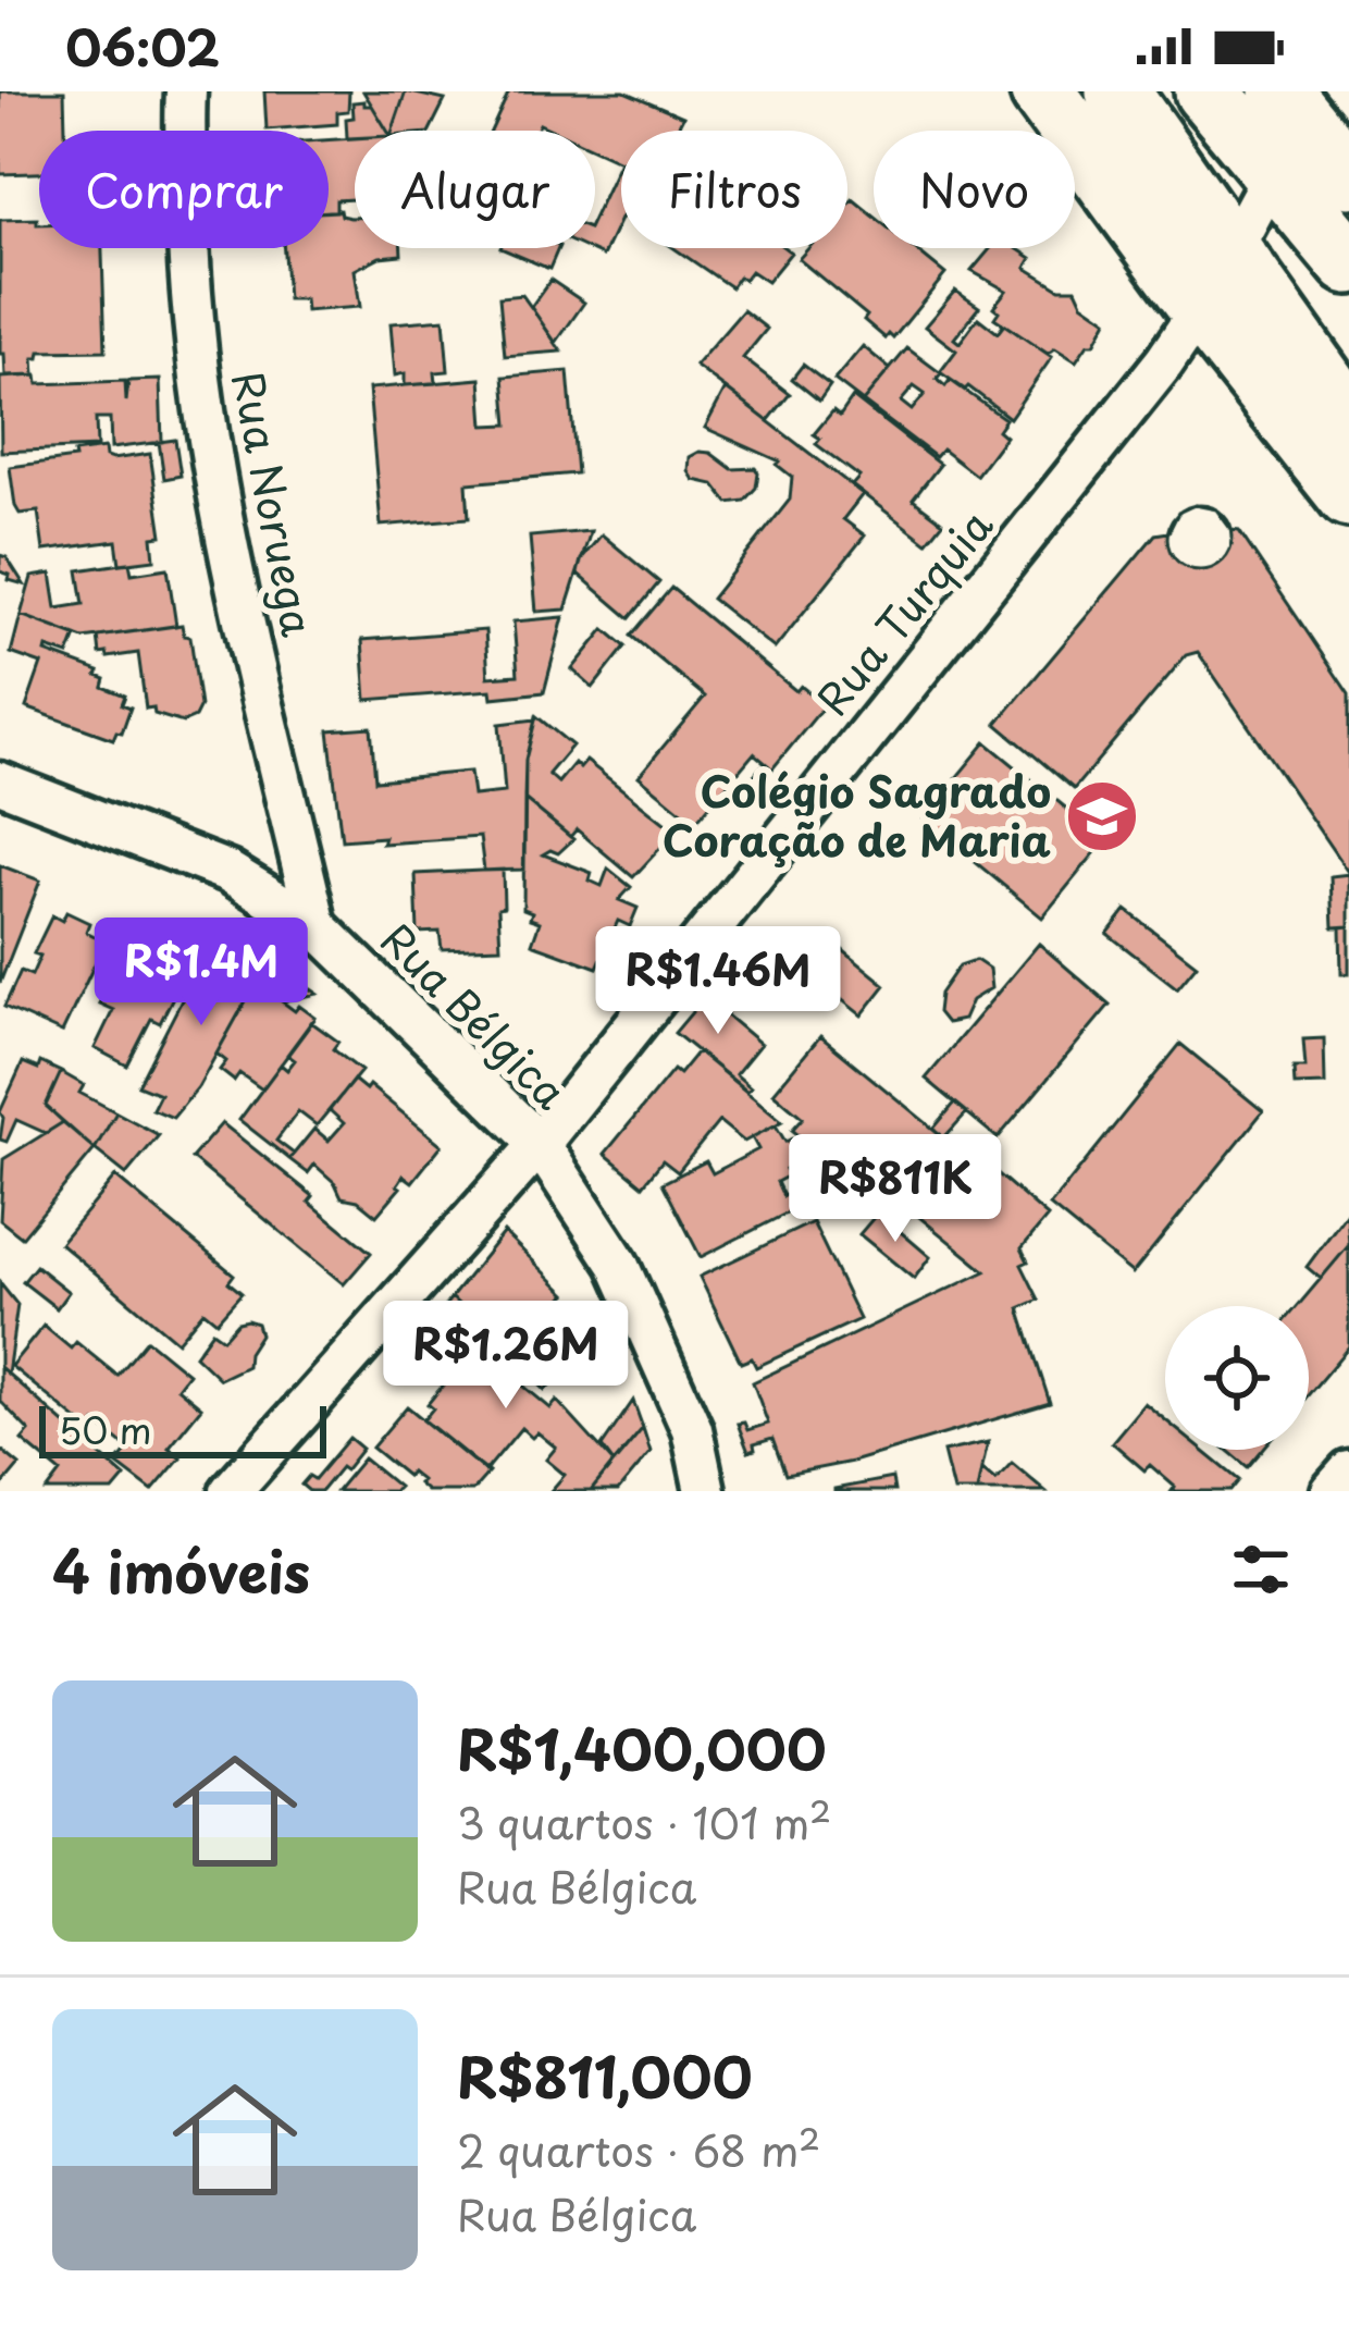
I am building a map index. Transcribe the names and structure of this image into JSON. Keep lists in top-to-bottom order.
{
  "streets": {
    "street": ["Rua Noruega", "Rua Turquia", "Rua Bélgica"]
  },
  "crossings": [
    ["Rua Noruega", "Rua Bélgica"],
    ["Rua Turquia", "Rua Bélgica"]
  ],
  "places": {
    "school or university": ["Colégio Sagrado Coração de Maria"]
  },
  "scale_bar": "50 m",
  "page": {
    "status": "06:02",
    "chip": [
      "Comprar",
      "Alugar",
      "Filtros",
      "Novo"
    ],
    "price": [
      "R$1.4M",
      "R$1.46M",
      "R$811K",
      "R$1.26M"
    ],
    "scale": "50 m",
    "heading": "4 imóveis",
    "list": [
      {
        "name": "R$1,400,000",
        "note": "3 quartos · 101 m² · Rua Bélgica"
      },
      {
        "name": "R$811,000",
        "note": "2 quartos · 68 m² · Rua Bélgica"
      }
    ]
  }
}
